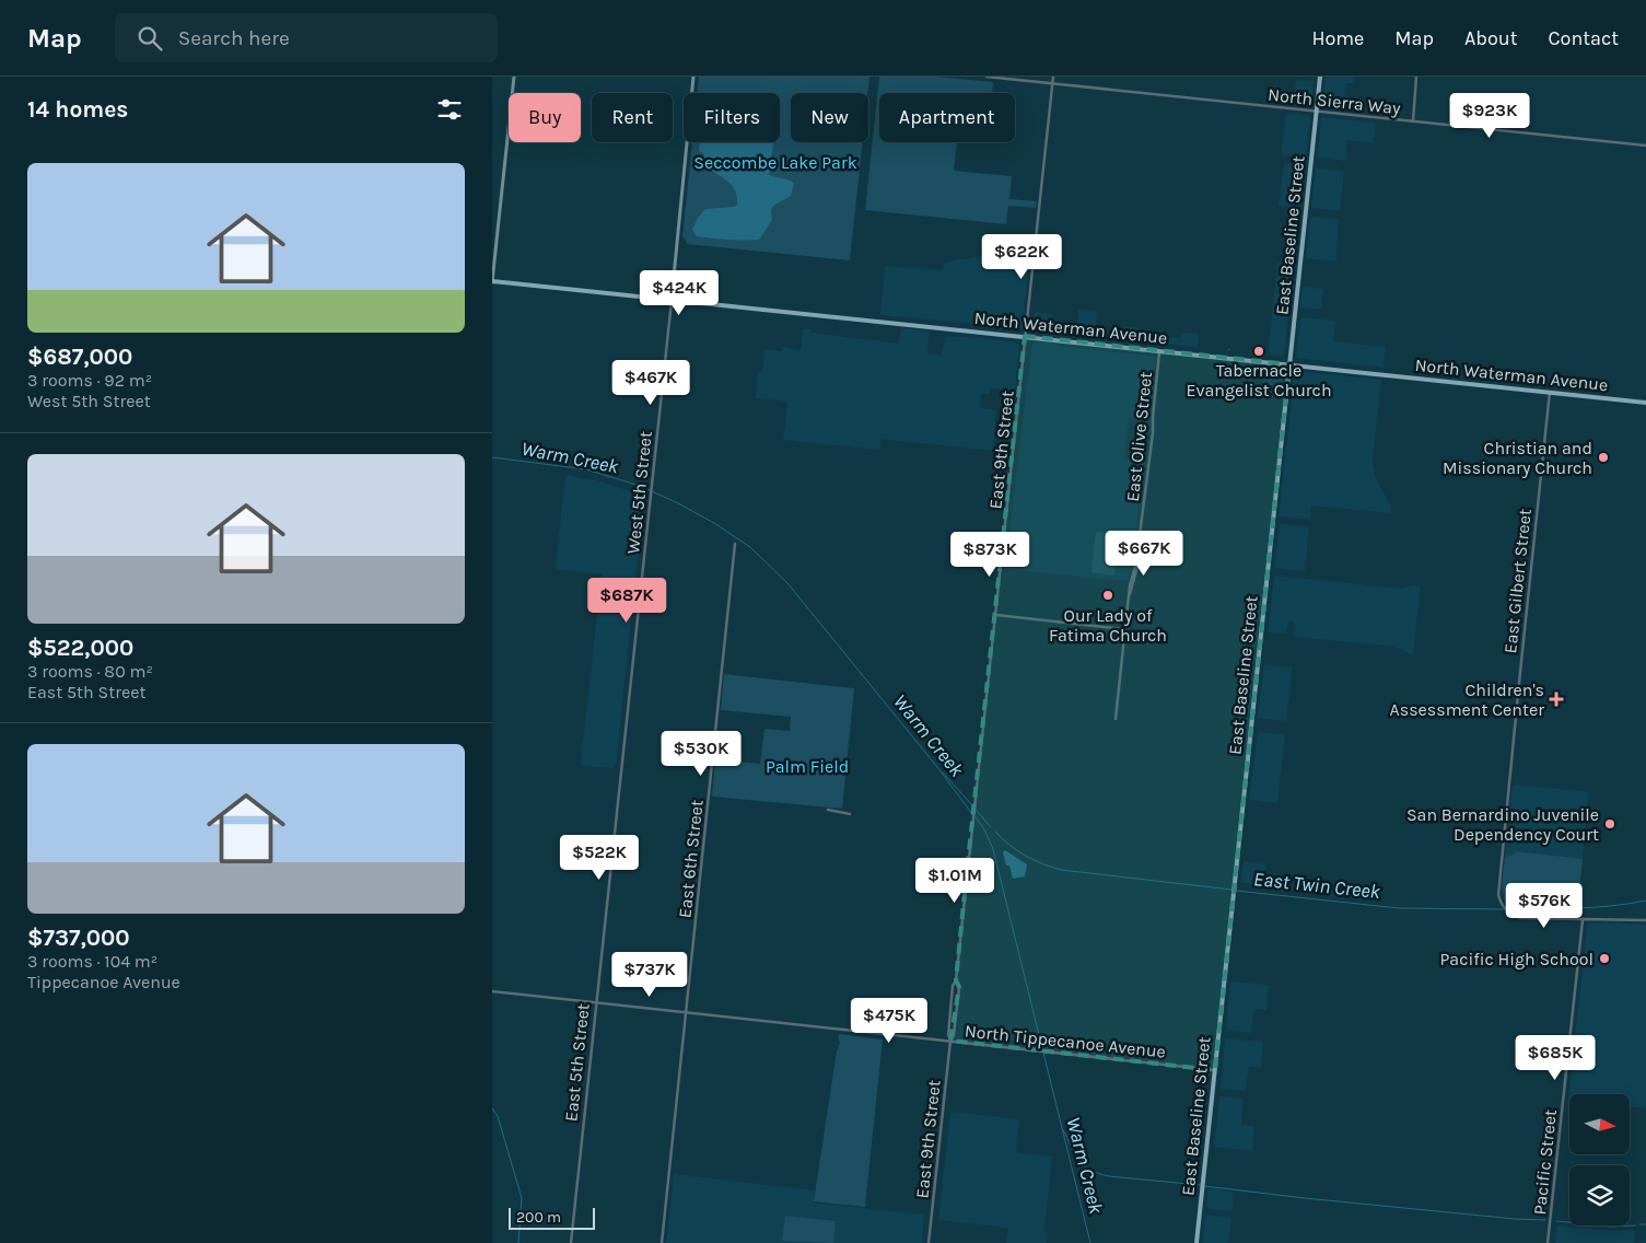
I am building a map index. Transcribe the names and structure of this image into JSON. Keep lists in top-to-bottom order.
{
  "streets": {
    "main road": ["East Baseline Street", "North Waterman Avenue"],
    "street": [
      "North Sierra Way",
      "East Olive Street",
      "East 9th Street",
      "West 5th Street",
      "East Gilbert Street",
      "East 6th Street",
      "North Tippecanoe Avenue",
      "East 5th Street",
      "Pacific Street"
    ]
  },
  "crossings": [
    ["North Sierra Way", "East Baseline Street"],
    ["North Sierra Way", "East 9th Street"],
    ["East Baseline Street", "North Waterman Avenue"],
    ["East Baseline Street", "North Tippecanoe Avenue"],
    ["North Waterman Avenue", "East Olive Street"],
    ["North Waterman Avenue", "East 9th Street"],
    ["North Waterman Avenue", "West 5th Street"],
    ["North Waterman Avenue", "East Gilbert Street"],
    ["East 9th Street", "North Tippecanoe Avenue"],
    ["West 5th Street", "East 5th Street"],
    ["East Gilbert Street", "Pacific Street"],
    ["East 6th Street", "North Tippecanoe Avenue"],
    ["North Tippecanoe Avenue", "East 5th Street"]
  ],
  "water": ["Warm Creek", "East Twin Creek"],
  "parks": ["Seccombe Lake Park", "Palm Field"],
  "places": {
    "other": [
      "Tabernacle Evangelist Church",
      "Christian and Missionary Church",
      "Our Lady of Fatima Church",
      "San Bernardino Juvenile Dependency Court",
      "Pacific High School"
    ],
    "health": ["Children's Assessment Center"]
  },
  "scale_bar": "200 m",
  "north": "right",
  "page": {
    "header": "Map",
    "search": "Search here",
    "nav": [
      "Home",
      "Map",
      "About",
      "Contact"
    ],
    "heading": "14 homes",
    "price": [
      "$923K",
      "$622K",
      "$424K",
      "$467K",
      "$667K",
      "$873K",
      "$687K",
      "$530K",
      "$522K",
      "$1.01M",
      "$576K",
      "$737K",
      "$475K",
      "$685K"
    ],
    "chip": [
      "Buy",
      "Rent",
      "Filters",
      "New",
      "Apartment"
    ],
    "list": [
      {
        "name": "$687,000",
        "note": "3 rooms · 92 m² · West 5th Street"
      },
      {
        "name": "$522,000",
        "note": "3 rooms · 80 m² · East 5th Street"
      },
      {
        "name": "$737,000",
        "note": "3 rooms · 104 m² · Tippecanoe Avenue"
      }
    ],
    "scale": "200 m"
  }
}
